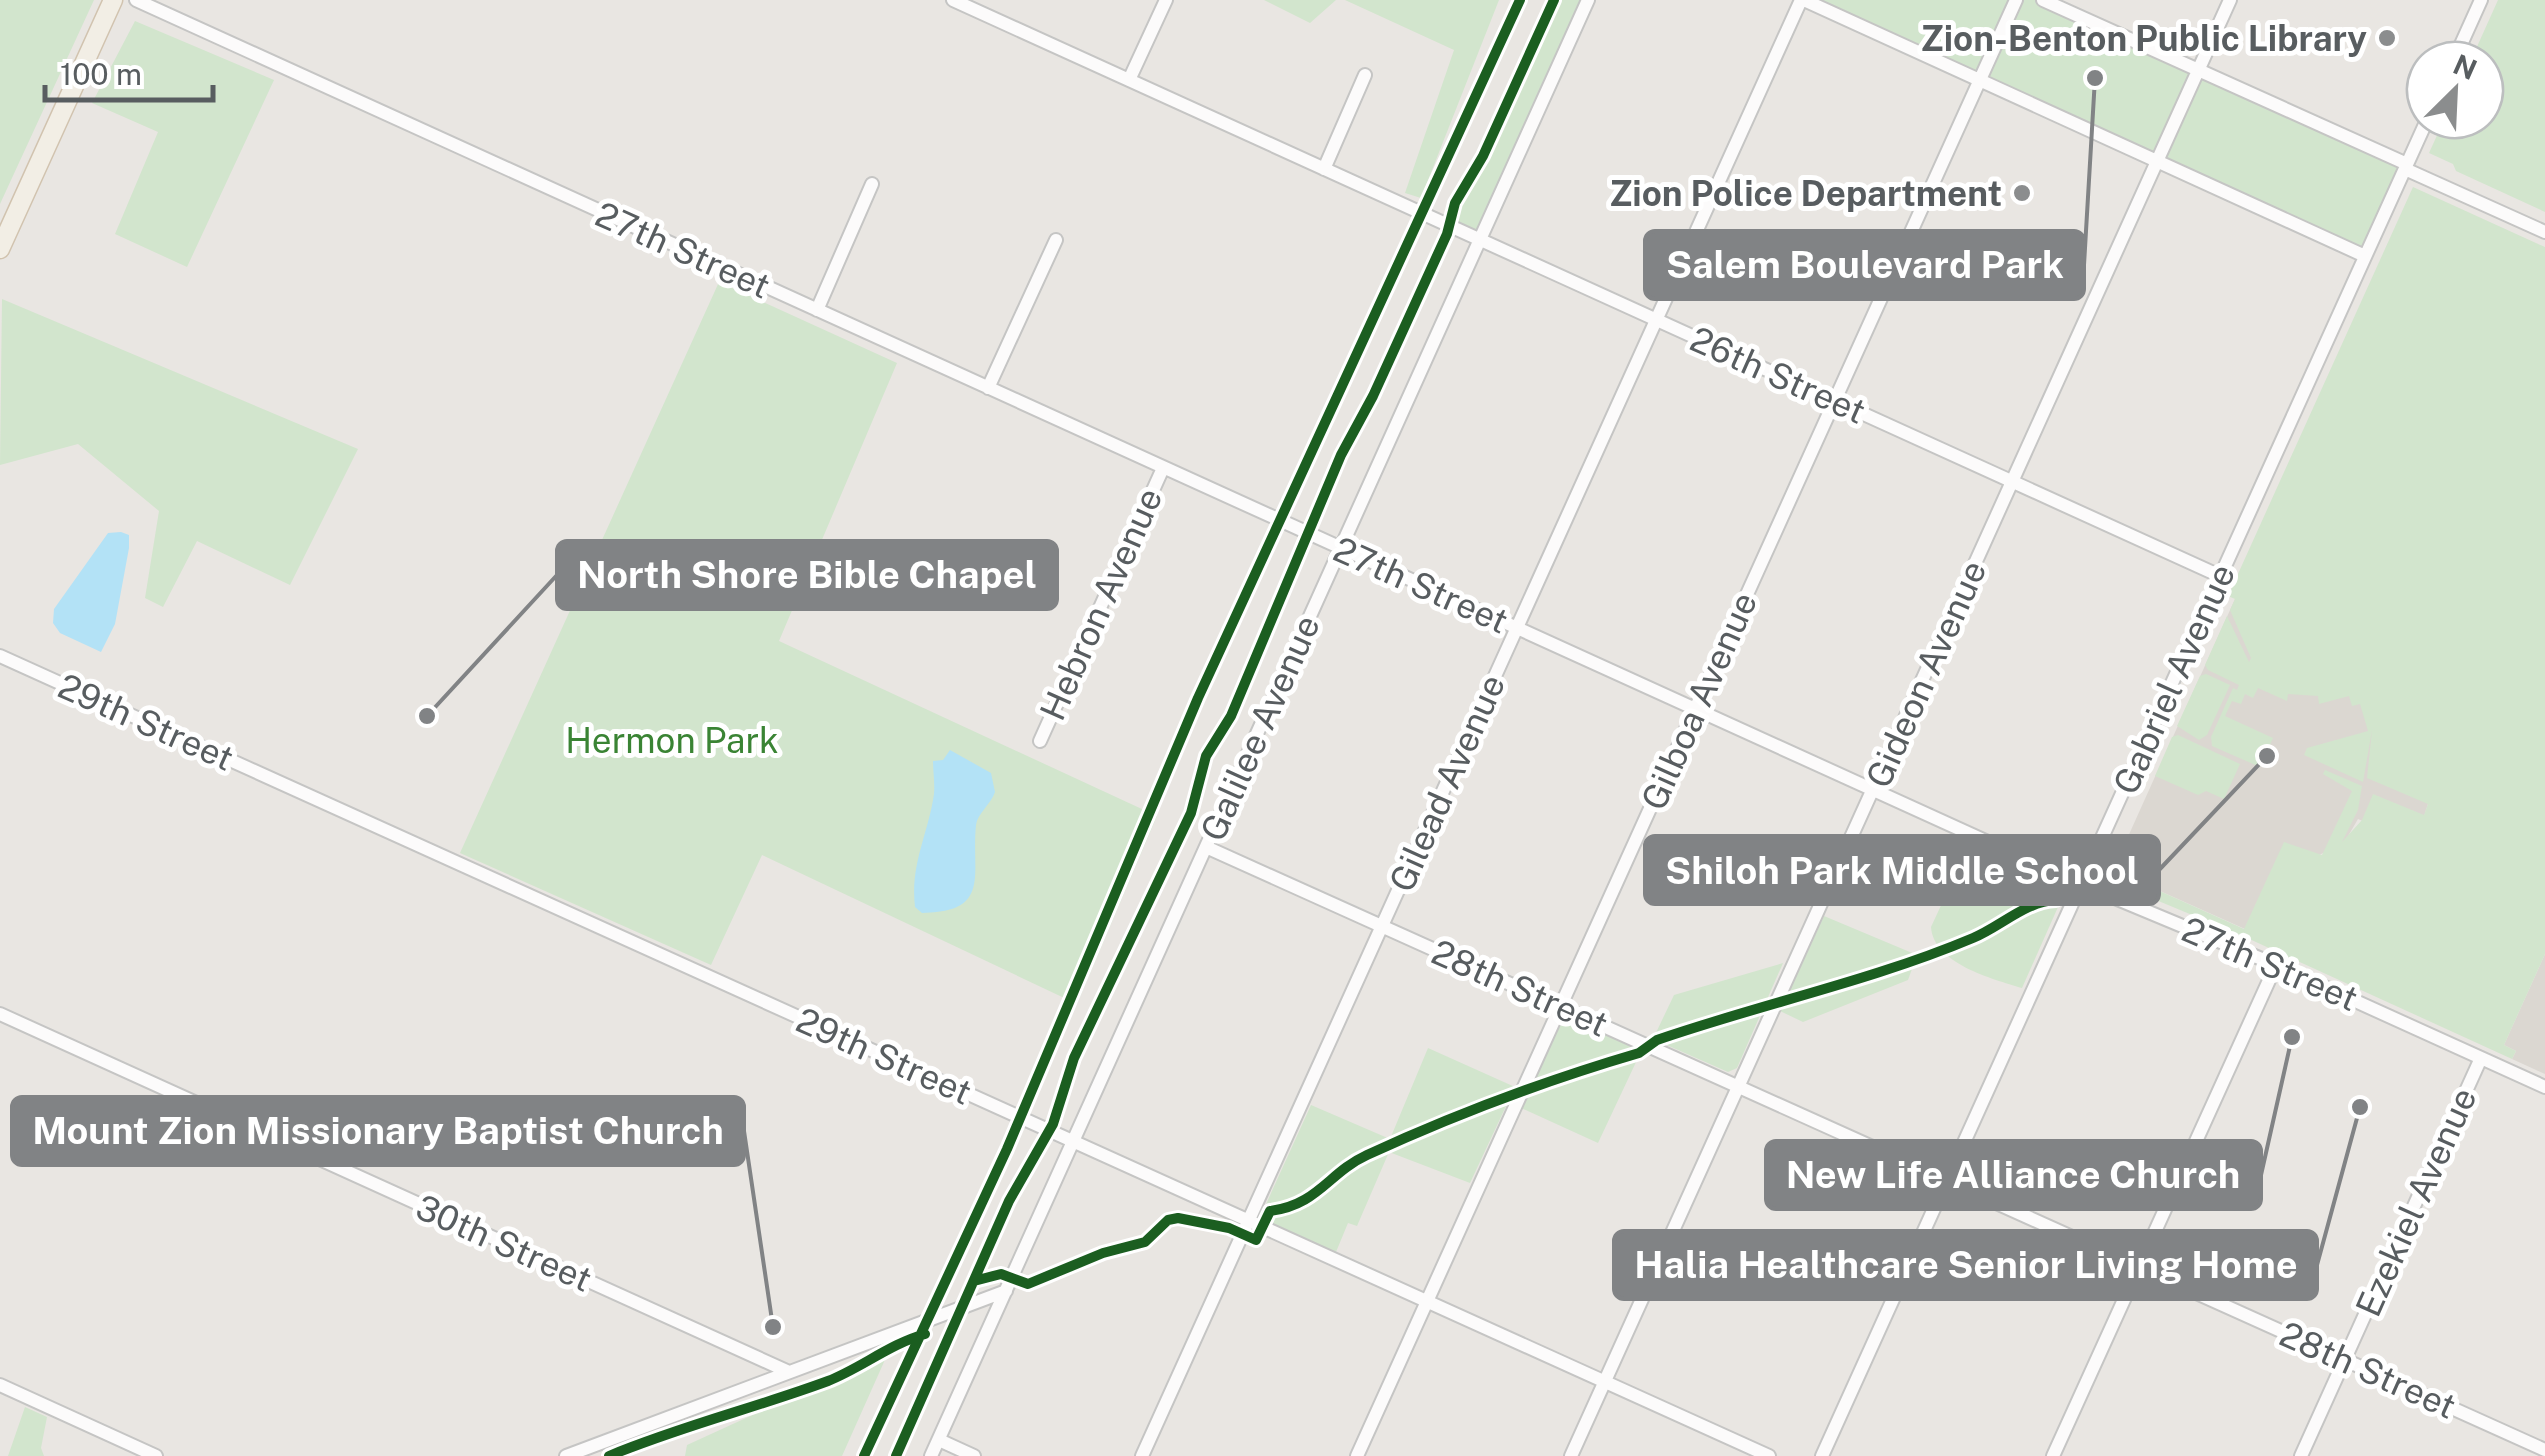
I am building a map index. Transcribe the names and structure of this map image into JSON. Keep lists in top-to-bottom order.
{
  "streets": {
    "street": [
      "27th Street",
      "26th Street",
      "Hebron Avenue",
      "Gideon Avenue",
      "Gabriel Avenue",
      "Gilboa Avenue",
      "29th Street",
      "Galilee Avenue",
      "Gilead Avenue",
      "28th Street",
      "Ezekiel Avenue",
      "30th Street"
    ]
  },
  "crossings": [
    ["27th Street", "Hebron Avenue"],
    ["27th Street", "Gideon Avenue"],
    ["27th Street", "Gabriel Avenue"],
    ["27th Street", "Gilboa Avenue"],
    ["27th Street", "Galilee Avenue"],
    ["27th Street", "Gilead Avenue"],
    ["27th Street", "Ezekiel Avenue"],
    ["26th Street", "Gideon Avenue"],
    ["26th Street", "Gabriel Avenue"],
    ["26th Street", "Gilboa Avenue"],
    ["26th Street", "Galilee Avenue"],
    ["26th Street", "Gilead Avenue"],
    ["Gideon Avenue", "29th Street"],
    ["Gideon Avenue", "28th Street"],
    ["Gabriel Avenue", "28th Street"],
    ["Gilboa Avenue", "29th Street"],
    ["Gilboa Avenue", "28th Street"],
    ["29th Street", "Galilee Avenue"],
    ["29th Street", "Gilead Avenue"],
    ["Galilee Avenue", "28th Street"],
    ["Gilead Avenue", "28th Street"],
    ["28th Street", "Ezekiel Avenue"]
  ],
  "parks": ["Hermon Park"],
  "places": [
    "Zion-Benton Public Library",
    "Salem Boulevard Park",
    "Zion Police Department",
    "North Shore Bible Chapel",
    "Shiloh Park Middle School",
    "New Life Alliance Church",
    "Halia Healthcare Senior Living Home",
    "Mount Zion Missionary Baptist Church"
  ],
  "scale_bar": "100 m",
  "north": "top right"
}
